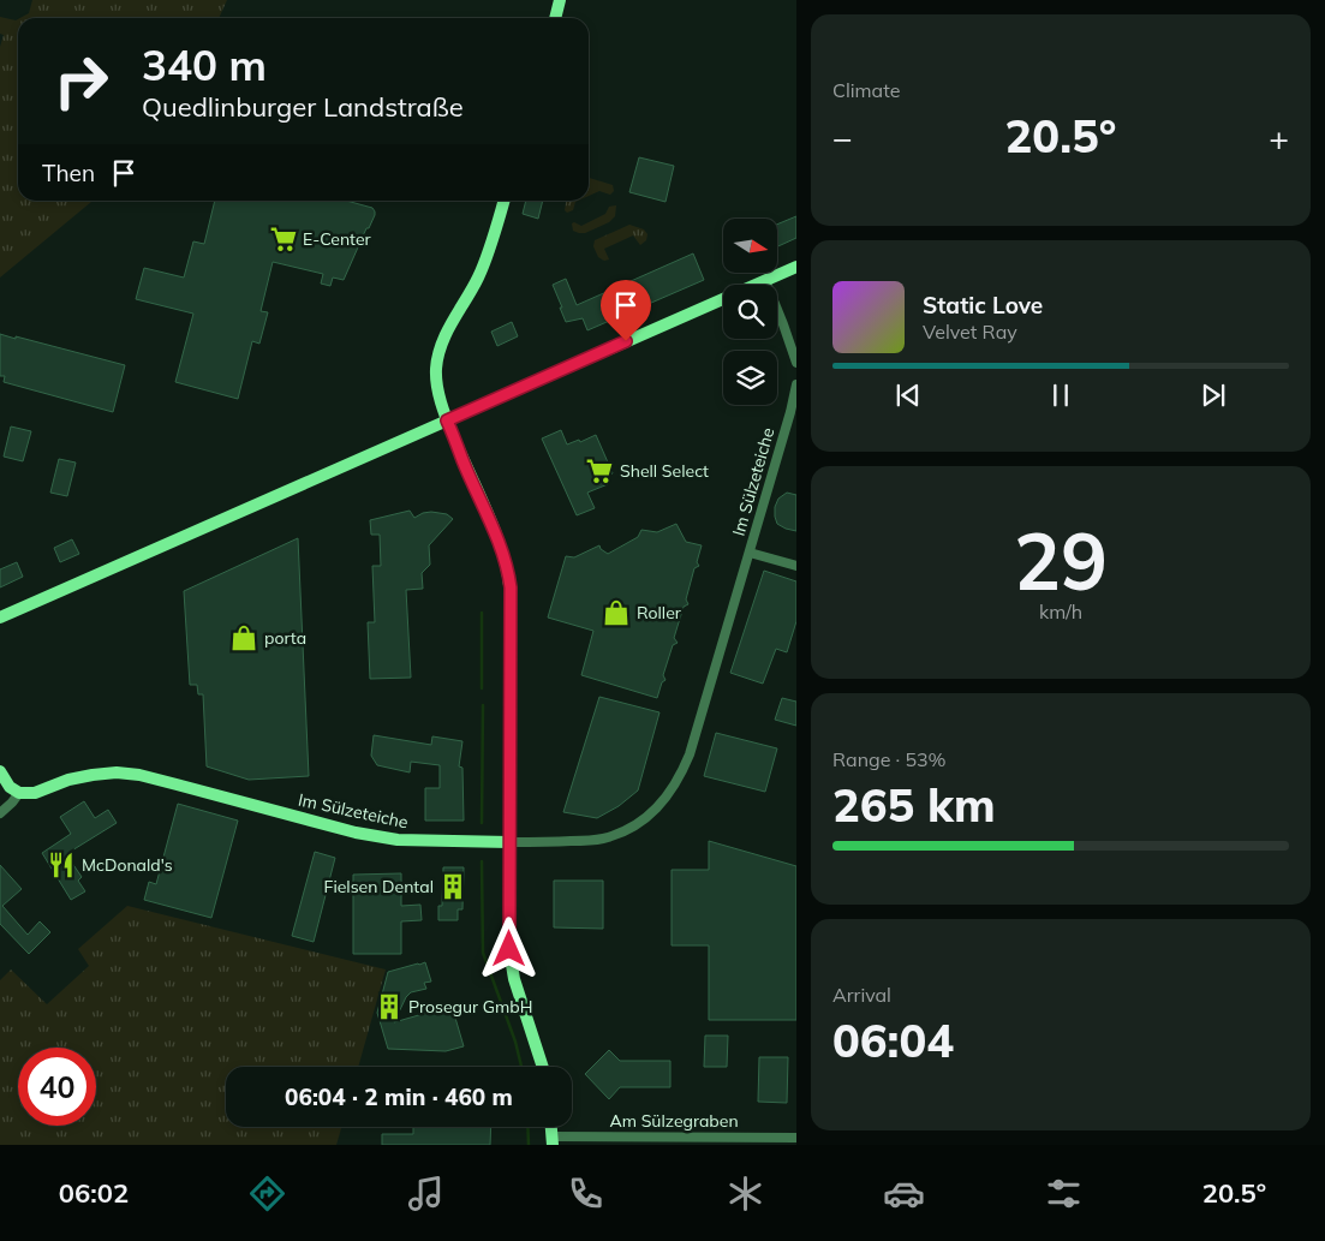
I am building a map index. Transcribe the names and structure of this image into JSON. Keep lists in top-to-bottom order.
{
  "streets": {
    "street": ["Im Sülzeteiche", "Am Sülzegraben"]
  },
  "places": {
    "supermarket": ["E-Center", "Shell Select"],
    "shop": ["Roller", "porta"],
    "restaurant": ["McDonald's"],
    "building": ["Fielsen Dental", "Prosegur GmbH"]
  },
  "north": "right",
  "page": {
    "tile": [
      "Climate",
      ["29", "km/h"],
      ["Range · 53%", "265 km"],
      ["Arrival", "06:04"]
    ],
    "turn": ["340 m", "Quedlinburger Landstraße"],
    "heat": ["−", "20.5°", "+"],
    "then": "Then",
    "song": ["Static Love", "Velvet Ray"],
    "limit": "40",
    "trip": "06:04 · 2 min · 460 m",
    "tabs": ["06:02", "20.5°"]
  }
}
